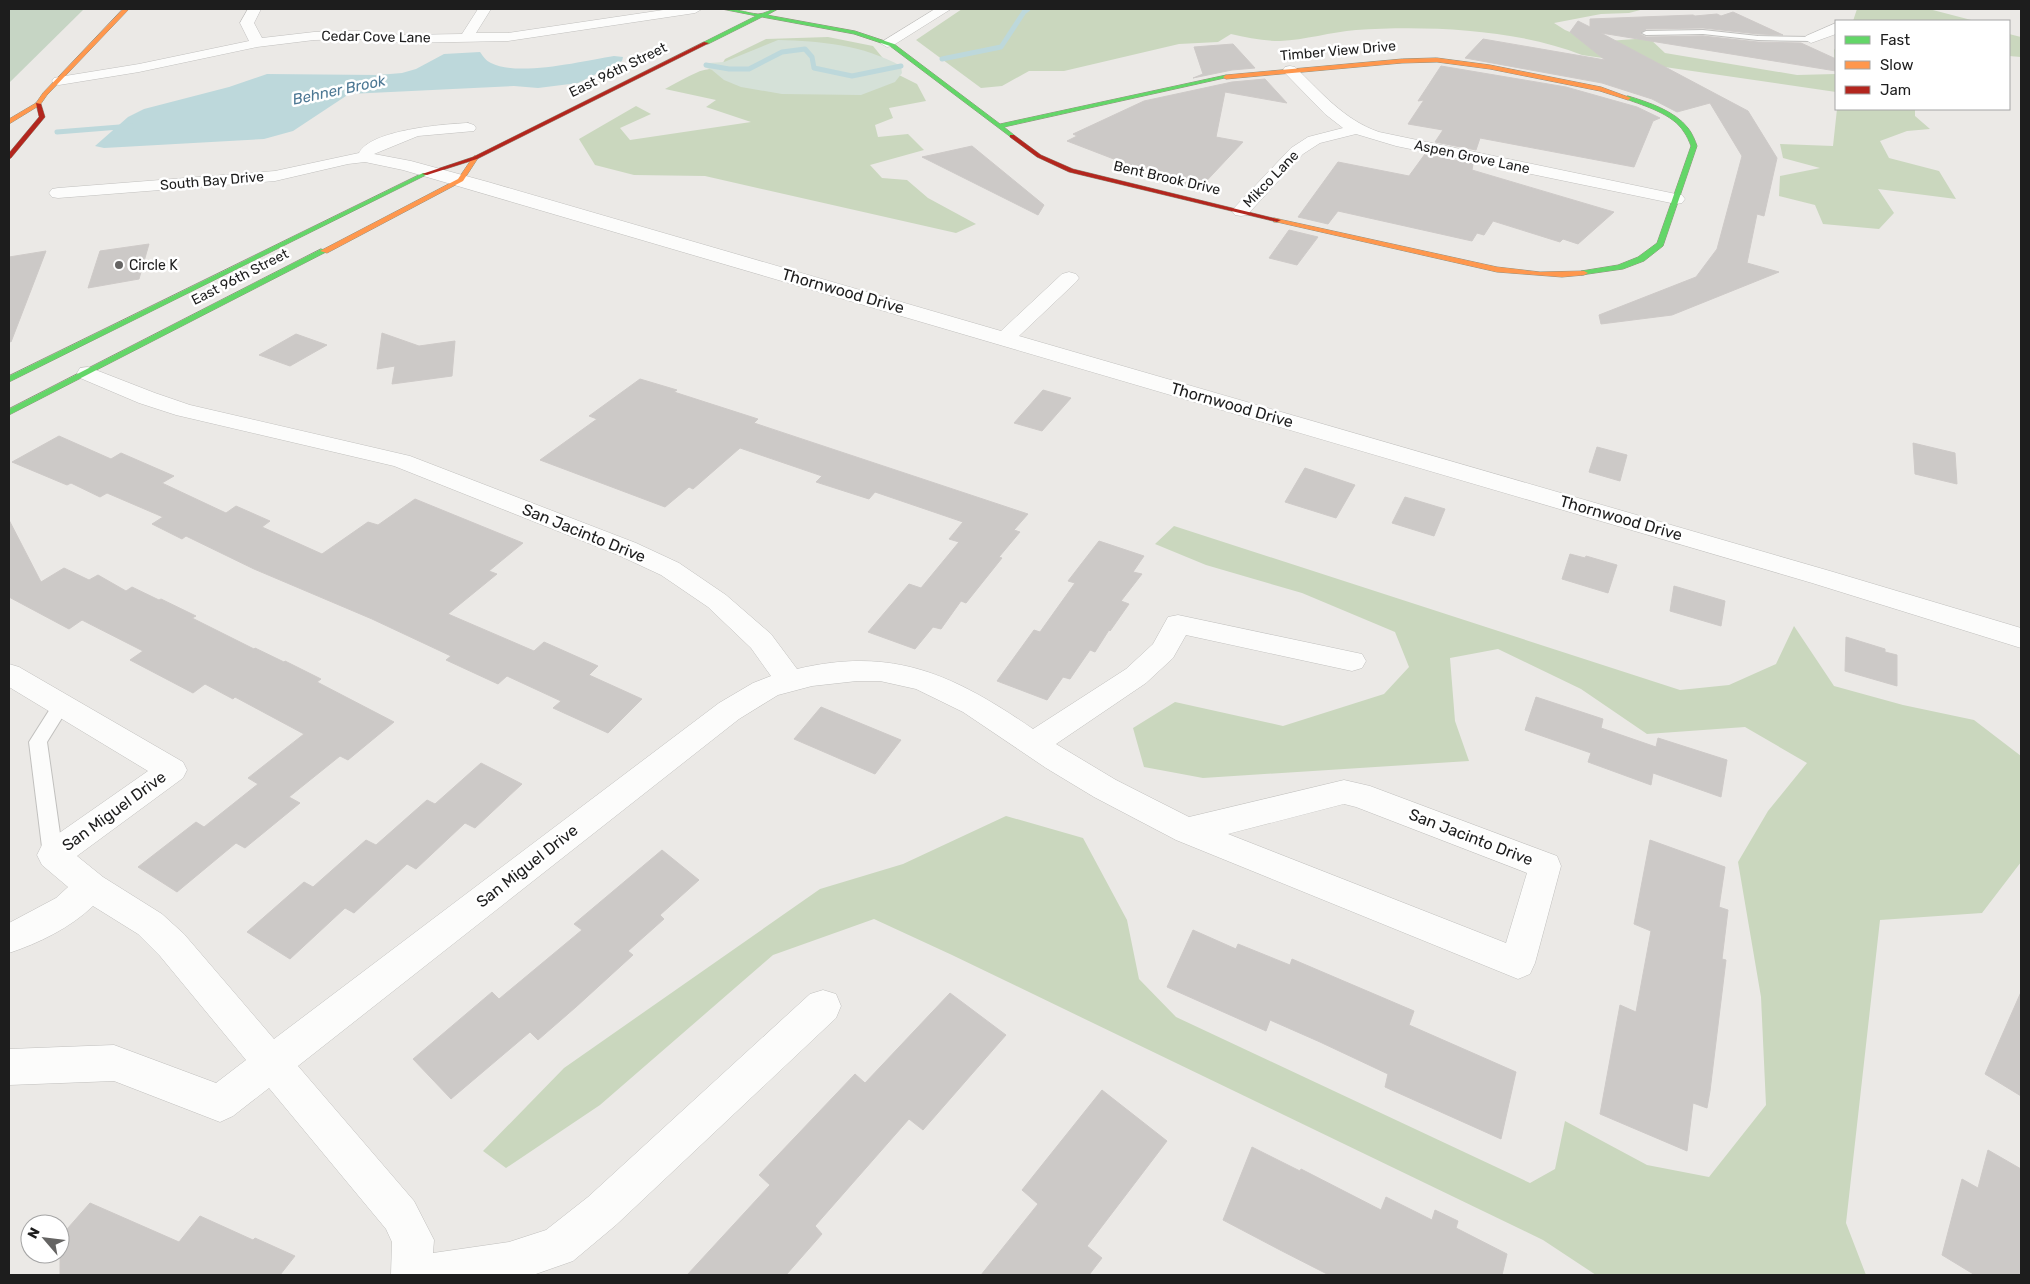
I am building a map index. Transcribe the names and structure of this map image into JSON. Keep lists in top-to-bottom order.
{
  "streets": {
    "street": [
      "Cedar Cove Lane",
      "Timber View Drive",
      "East 96th Street",
      "Aspen Grove Lane",
      "Bent Brook Drive",
      "Mikco Lane",
      "South Bay Drive",
      "Thornwood Drive",
      "San Jacinto Drive",
      "San Miguel Drive"
    ]
  },
  "crossings": [
    ["Timber View Drive", "Aspen Grove Lane"],
    ["Timber View Drive", "Bent Brook Drive"],
    ["East 96th Street", "Bent Brook Drive"],
    ["East 96th Street", "South Bay Drive"],
    ["East 96th Street", "Thornwood Drive"],
    ["East 96th Street", "San Jacinto Drive"],
    ["Aspen Grove Lane", "Bent Brook Drive"],
    ["Aspen Grove Lane", "Mikco Lane"],
    ["Bent Brook Drive", "Mikco Lane"],
    ["South Bay Drive", "Thornwood Drive"],
    ["San Jacinto Drive", "San Miguel Drive"]
  ],
  "water": ["Behner Brook"],
  "places": ["Circle K"],
  "legend": ["Fast", "Slow", "Jam"],
  "north": "top left"
}
